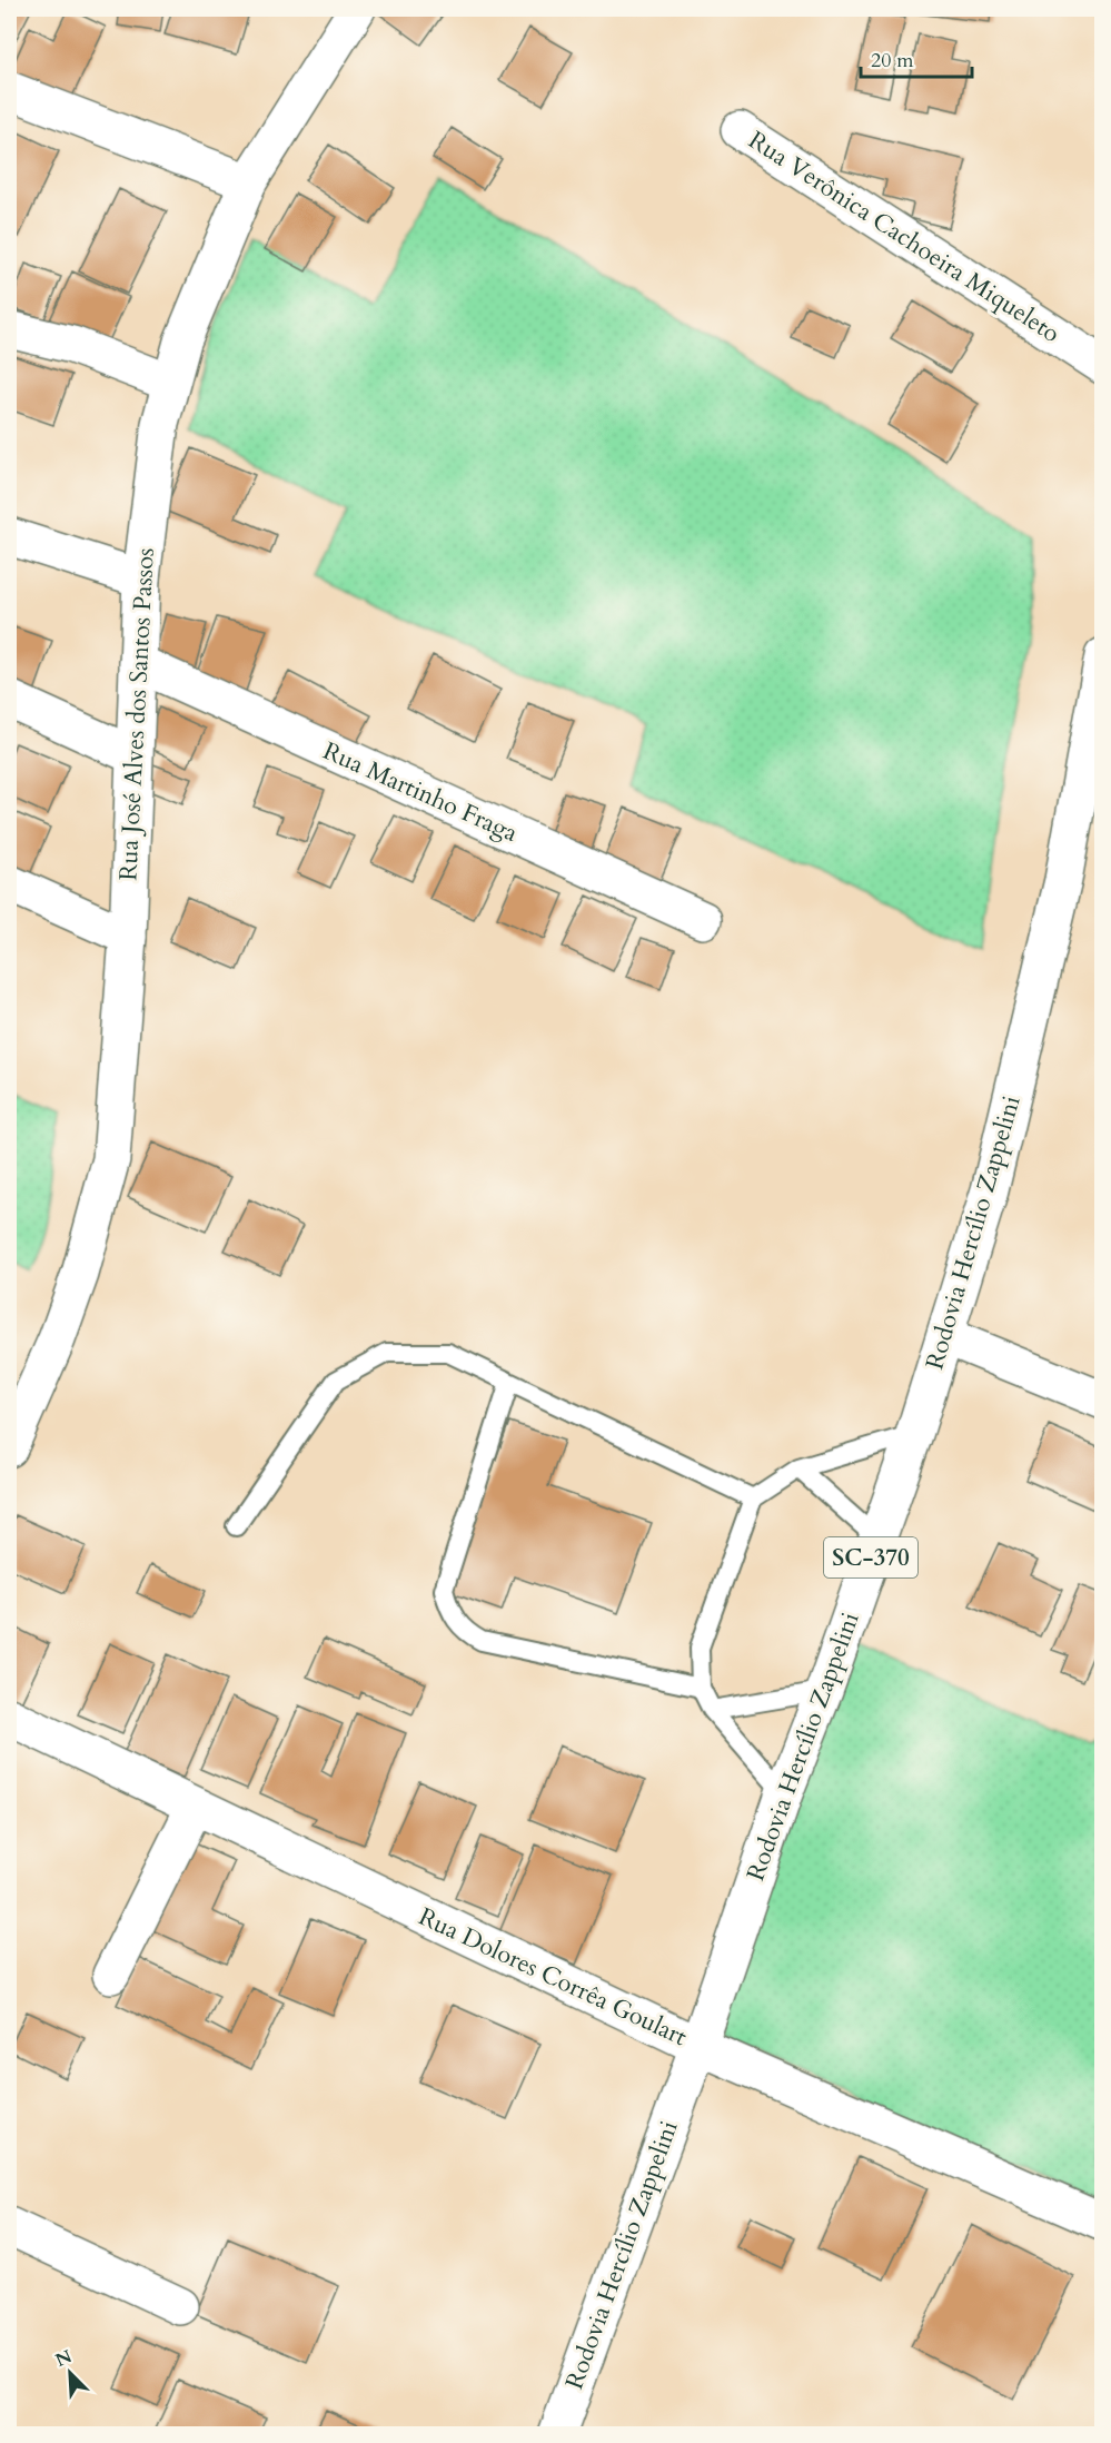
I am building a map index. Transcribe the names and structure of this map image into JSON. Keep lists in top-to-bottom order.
{
  "streets": {
    "street": [
      "Rua Verônica Cachoeira Miqueleto",
      "Rua José Alves dos Santos Passos",
      "Rua Martinho Fraga",
      "Rodovia Hercílio Zappelini",
      "SC-370",
      "Rua Dolores Corrêa Goulart"
    ]
  },
  "crossings": [
    ["Rua José Alves dos Santos Passos", "Rua Martinho Fraga"],
    ["Rodovia Hercílio Zappelini", "Rua Dolores Corrêa Goulart"]
  ],
  "scale_bar": "20 m",
  "north": "top left"
}
